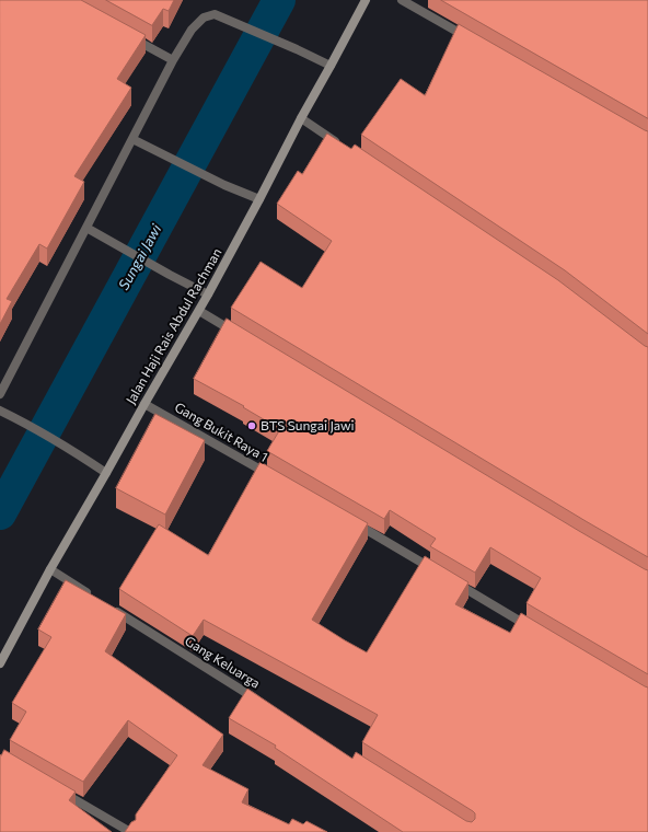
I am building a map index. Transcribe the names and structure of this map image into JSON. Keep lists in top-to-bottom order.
{
  "streets": {
    "street": ["Jalan Haji Rais Abdul Rachman", "Gang Bukit Raya 1", "Gang Keluarga"]
  },
  "crossings": [
    ["Jalan Haji Rais Abdul Rachman", "Gang Bukit Raya 1"]
  ],
  "water": ["Sungai Jawi"],
  "places": ["BTS Sungai Jawi"]
}
